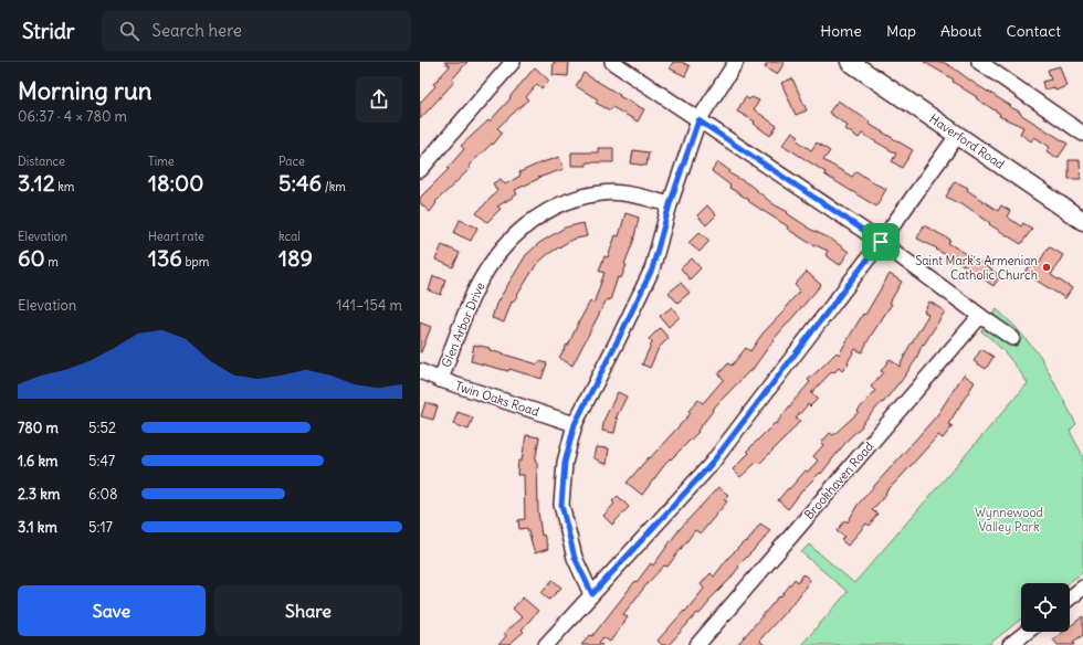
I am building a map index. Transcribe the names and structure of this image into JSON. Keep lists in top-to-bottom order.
{
  "streets": {
    "main road": ["Haverford Road"],
    "street": ["Glen Arbor Drive", "Twin Oaks Road", "Brookhaven Road"]
  },
  "crossings": [
    ["Glen Arbor Drive", "Twin Oaks Road"]
  ],
  "parks": ["Wynnewood Valley Park"],
  "places": ["Saint Mark's Armenian Catholic Church"],
  "page": {
    "header": "Stridr",
    "search": "Search here",
    "nav": [
      "Home",
      "Map",
      "About",
      "Contact"
    ],
    "heading": ["Morning run", "06:37 · 4 × 780 m"],
    "stats": [
      ["Distance", "3.12 km"],
      ["Time", "18:00"],
      ["Pace", "5:46 /km"],
      ["Elevation", "60 m"],
      ["Heart rate", "136 bpm"],
      ["kcal", "189"]
    ],
    "chart": ["Elevation", "141–154 m"],
    "list": [
      {
        "name": "780 m",
        "note": "5:52"
      },
      {
        "name": "1.6 km",
        "note": "5:47"
      },
      {
        "name": "2.3 km",
        "note": "6:08"
      },
      {
        "name": "3.1 km",
        "note": "5:17"
      }
    ],
    "buttons": ["Save", "Share"]
  }
}
